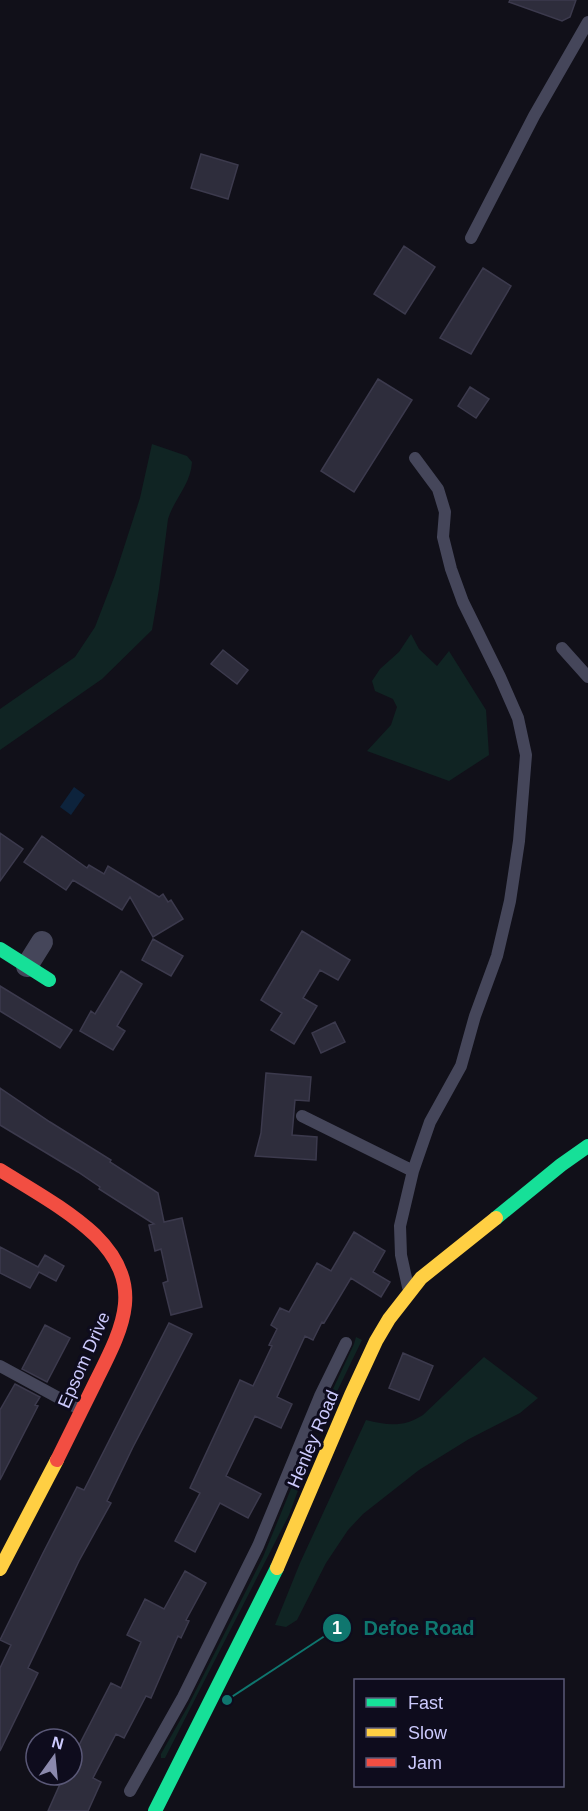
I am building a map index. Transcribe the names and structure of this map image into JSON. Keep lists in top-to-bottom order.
{
  "streets": {
    "street": ["Epsom Drive", "Henley Road"]
  },
  "places": ["Defoe Road"],
  "legend": ["Fast", "Slow", "Jam"],
  "north": "top"
}
